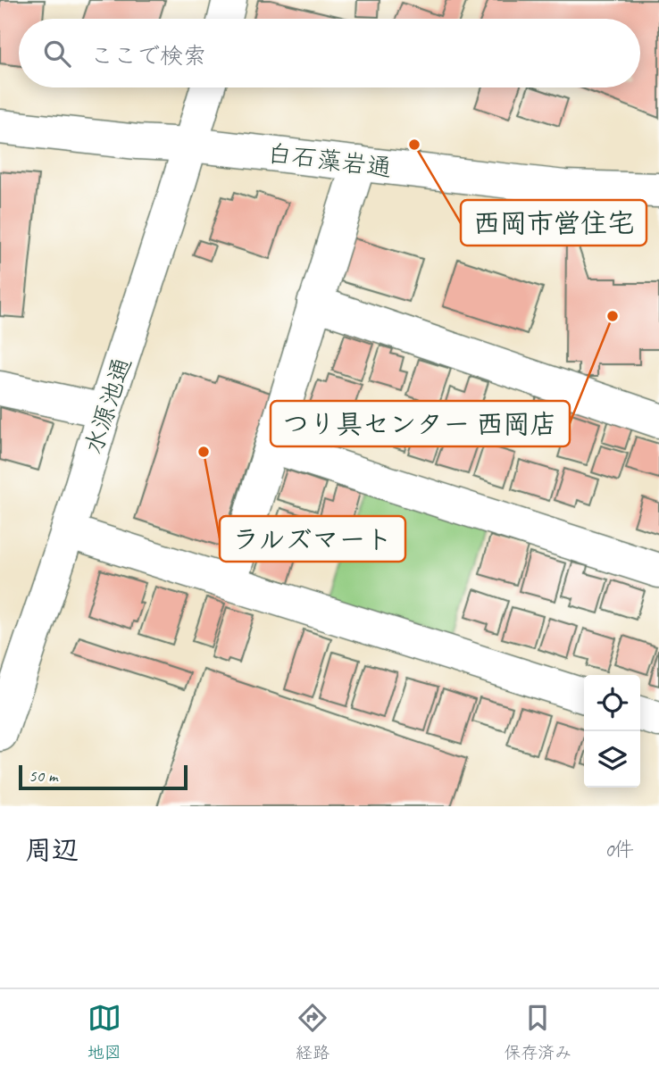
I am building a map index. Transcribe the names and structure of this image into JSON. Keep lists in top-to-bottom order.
{
  "streets": {
    "street": ["白石藻岩通", "水源池通"]
  },
  "crossings": [
    ["白石藻岩通", "水源池通"]
  ],
  "places": ["西岡市営住宅", "つり具センター 西岡店", "ラルズマート"],
  "scale_bar": "50 m",
  "page": {
    "search": "ここで検索",
    "scale": "50 m",
    "heading": ["周辺", "0件"],
    "nav": ["地図", "経路", "保存済み"]
  }
}
